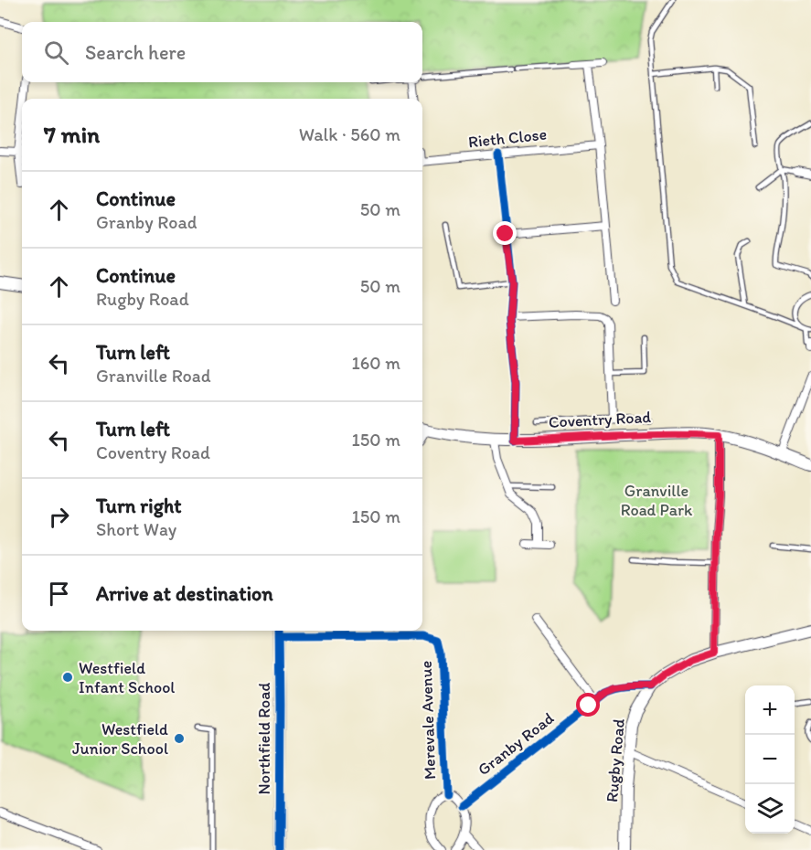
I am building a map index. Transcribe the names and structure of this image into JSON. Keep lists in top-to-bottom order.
{
  "streets": {
    "main road": ["Coventry Road", "Rugby Road"],
    "street": [
      "Rieth Close",
      "Merevale Avenue",
      "Northfield Road",
      "Granby Road"
    ]
  },
  "crossings": [
    ["Merevale Avenue", "Northfield Road"],
    ["Granby Road", "Rugby Road"]
  ],
  "parks": ["Granville Road Park"],
  "places": ["Westfield Infant School", "Westfield Junior School"],
  "page": {
    "search": "Search here",
    "heading": ["7 min", "Walk · 560 m"],
    "list": [
      ["Continue", "Granby Road", "50 m"],
      ["Continue", "Rugby Road", "50 m"],
      ["Turn left", "Granville Road", "160 m"],
      ["Turn left", "Coventry Road", "150 m"],
      ["Turn right", "Short Way", "150 m"],
      "Arrive at destination"
    ],
    "map_buttons": ["+", "−"]
  }
}
